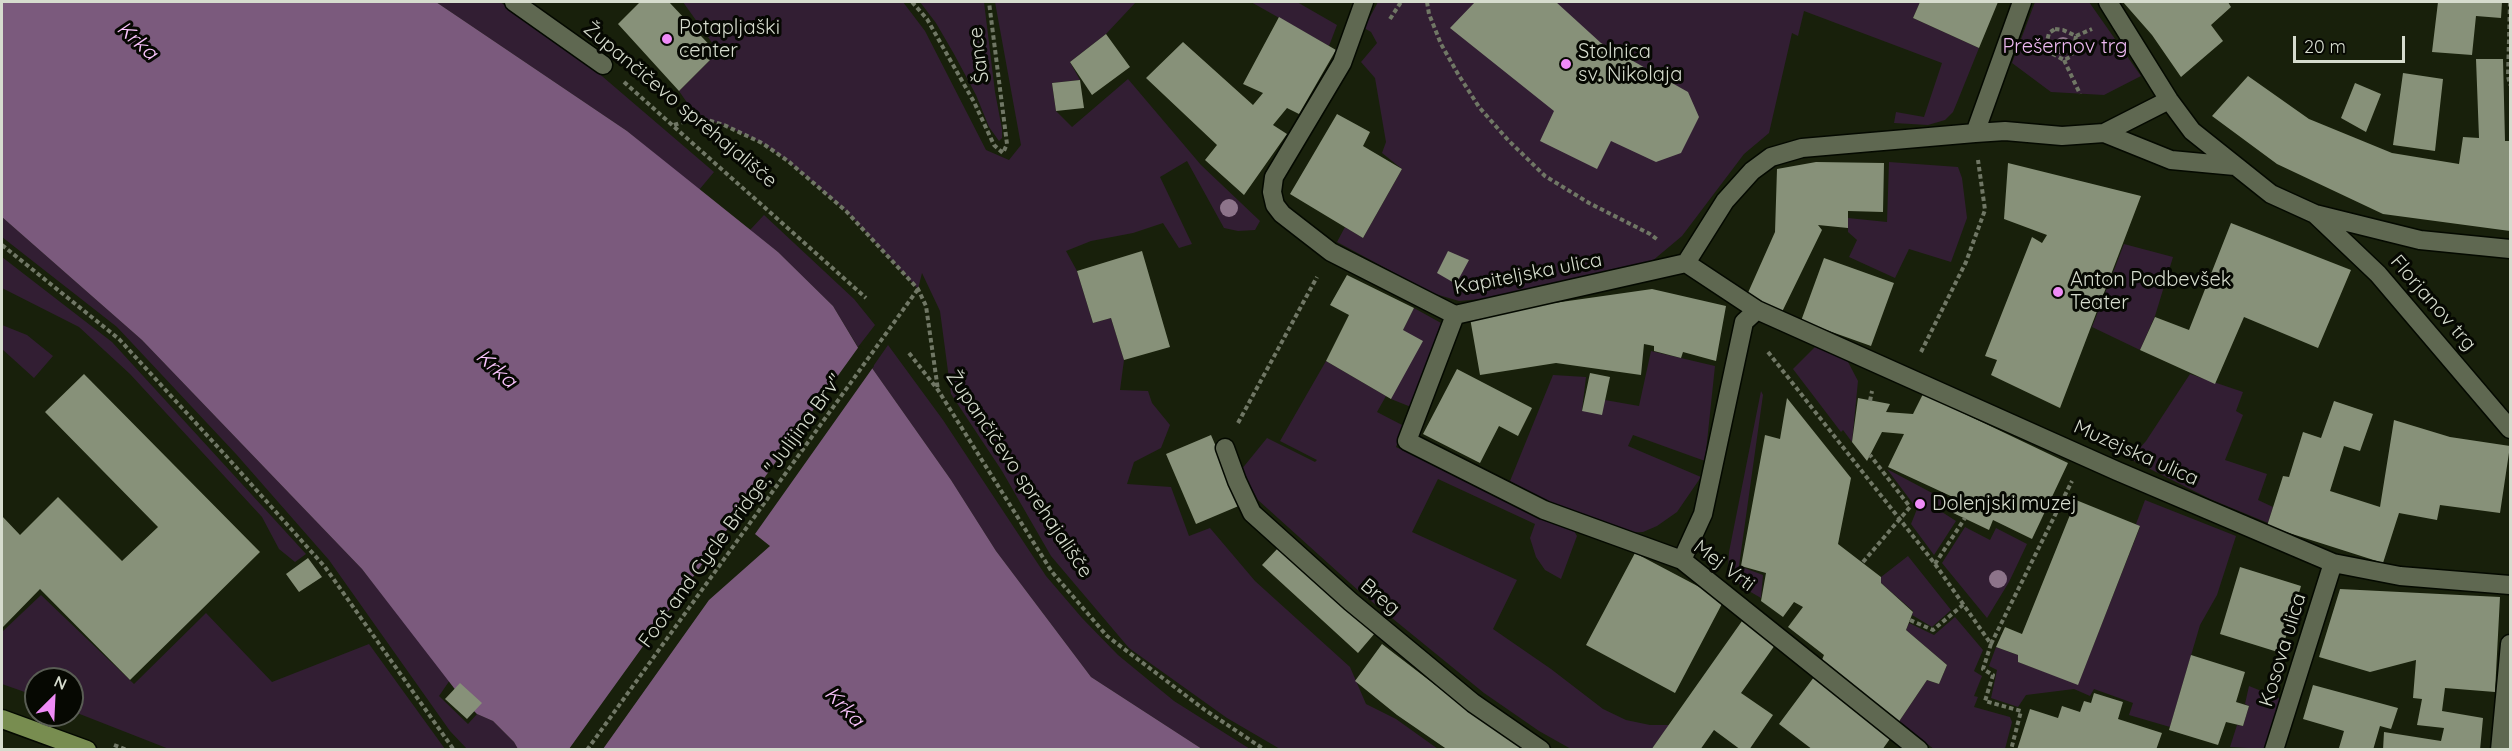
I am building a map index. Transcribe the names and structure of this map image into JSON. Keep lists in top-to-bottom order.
{
  "streets": {
    "street": [
      "Župančičevo sprehajališče",
      "Kapiteljska ulica",
      "Florjanov trg",
      "Muzejska ulica",
      "Mej Vrti",
      "Breg",
      "Kosova ulica"
    ],
    "path": ["Šance", "Foot and Cycle Bridge, \"Julijina Brv\""]
  },
  "crossings": [
    ["Kapiteljska ulica", "Muzejska ulica"],
    ["Kapiteljska ulica", "Mej Vrti"],
    ["Muzejska ulica", "Kosova ulica"]
  ],
  "water": ["Krka"],
  "parks": ["Prešernov trg"],
  "places": [
    "Potapljaški center",
    "Stolnica sv. Nikolaja",
    "Anton Podbevšek Teater",
    "Dolenjski muzej"
  ],
  "scale_bar": "20 m",
  "north": "top right"
}
